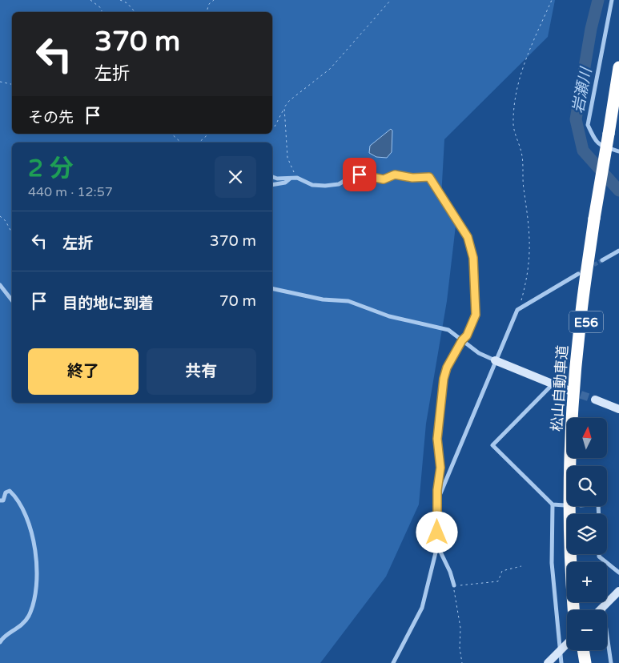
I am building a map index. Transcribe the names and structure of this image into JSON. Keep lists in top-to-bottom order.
{
  "streets": {
    "highway": ["E56", "松山自動車道"]
  },
  "water": ["岩瀬川"],
  "north": "top",
  "page": {
    "turn": ["370 m", "左折"],
    "then": "その先",
    "heading": ["2 分", "440 m · 12:57"],
    "list": [
      {
        "name": "左折",
        "value": "370 m"
      },
      {
        "name": "目的地に到着",
        "value": "70 m"
      }
    ],
    "buttons": ["終了", "共有"],
    "map_buttons": ["+", "−"]
  }
}
